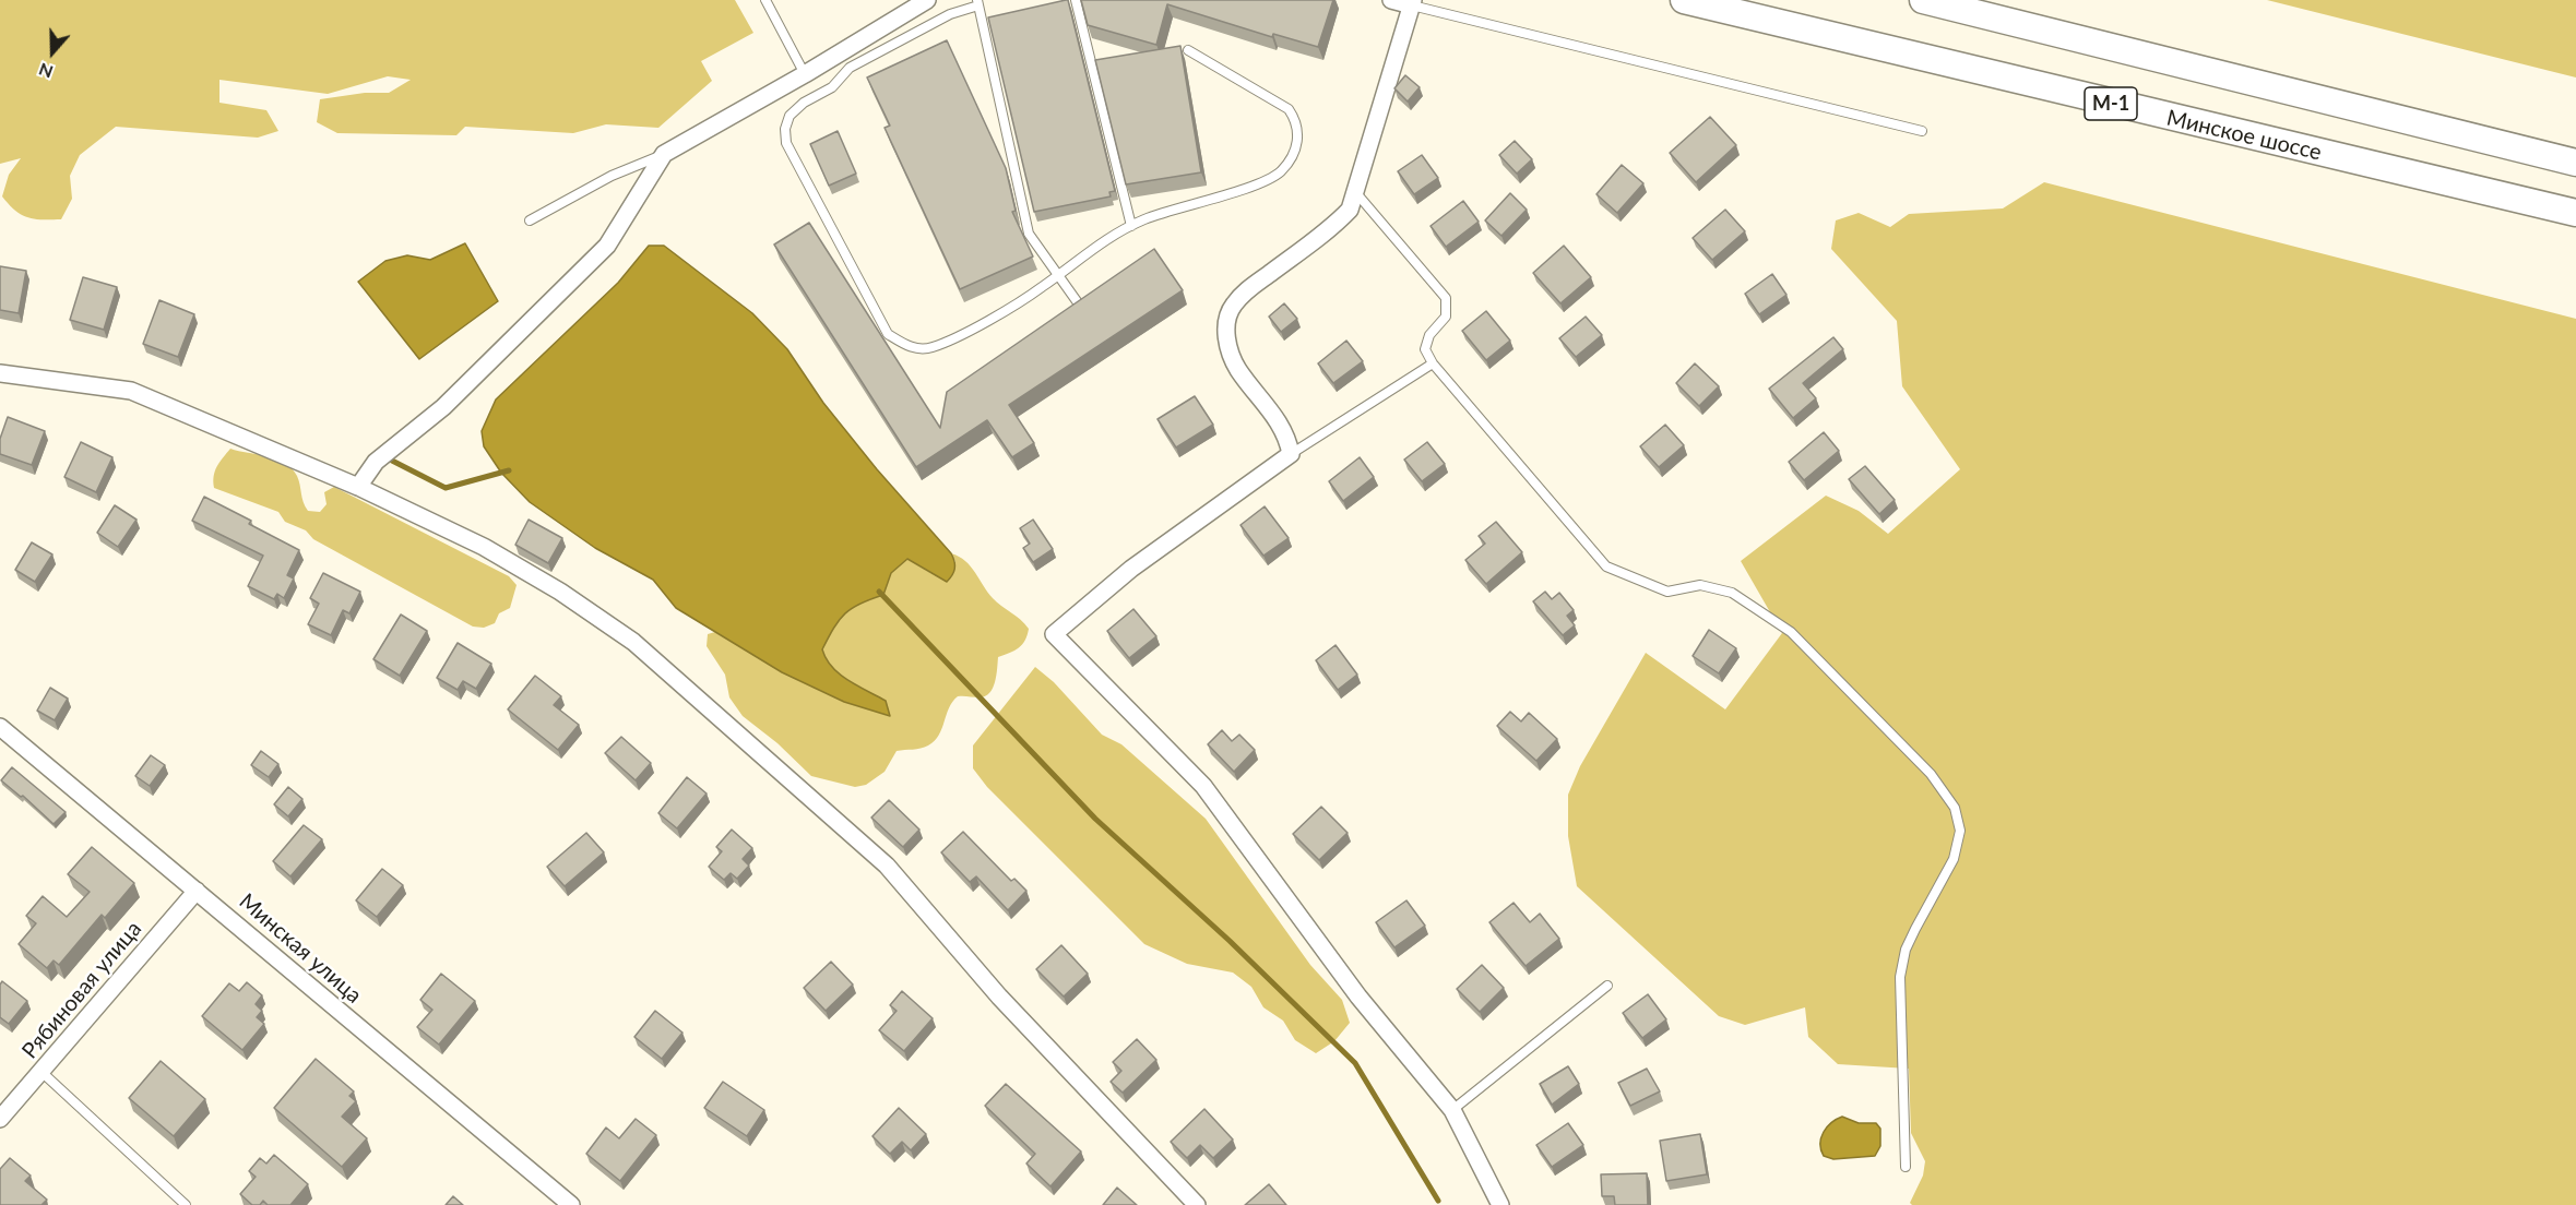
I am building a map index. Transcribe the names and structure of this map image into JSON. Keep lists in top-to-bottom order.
{
  "streets": {
    "highway": ["М-1", "Минское шоссе"],
    "street": ["Минская улица", "Рябиновая улица"]
  },
  "crossings": [
    ["Минская улица", "Рябиновая улица"]
  ],
  "north": "bottom"
}
